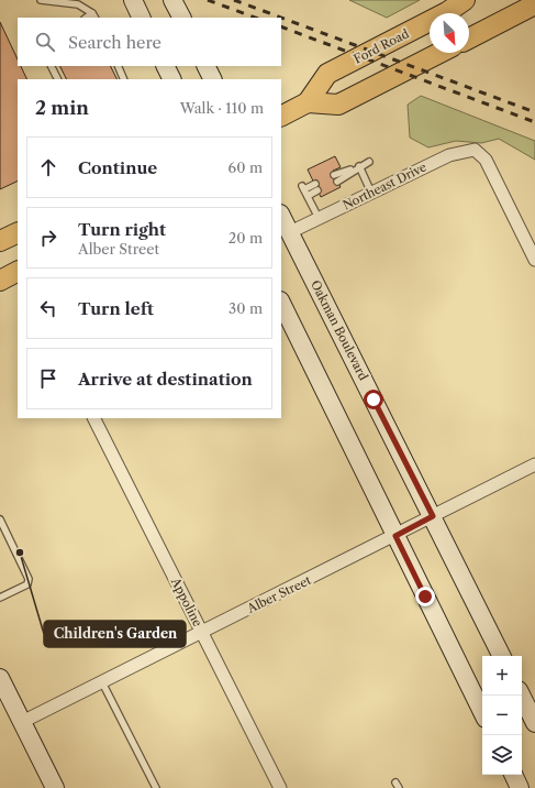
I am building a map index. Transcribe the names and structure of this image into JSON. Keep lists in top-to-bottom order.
{
  "streets": {
    "main road": ["Ford Road"],
    "street": [
      "Northeast Drive",
      "Oakman Boulevard",
      "Alber Street",
      "Appoline"
    ]
  },
  "crossings": [
    ["Northeast Drive", "Oakman Boulevard"],
    ["Oakman Boulevard", "Alber Street"],
    ["Alber Street", "Appoline"]
  ],
  "places": ["Children's Garden"],
  "north": "bottom right",
  "page": {
    "search": "Search here",
    "heading": ["2 min", "Walk · 110 m"],
    "list": [
      ["Continue", "60 m"],
      ["Turn right", "Alber Street", "20 m"],
      ["Turn left", "30 m"],
      "Arrive at destination"
    ],
    "map_buttons": ["+", "−"]
  }
}
